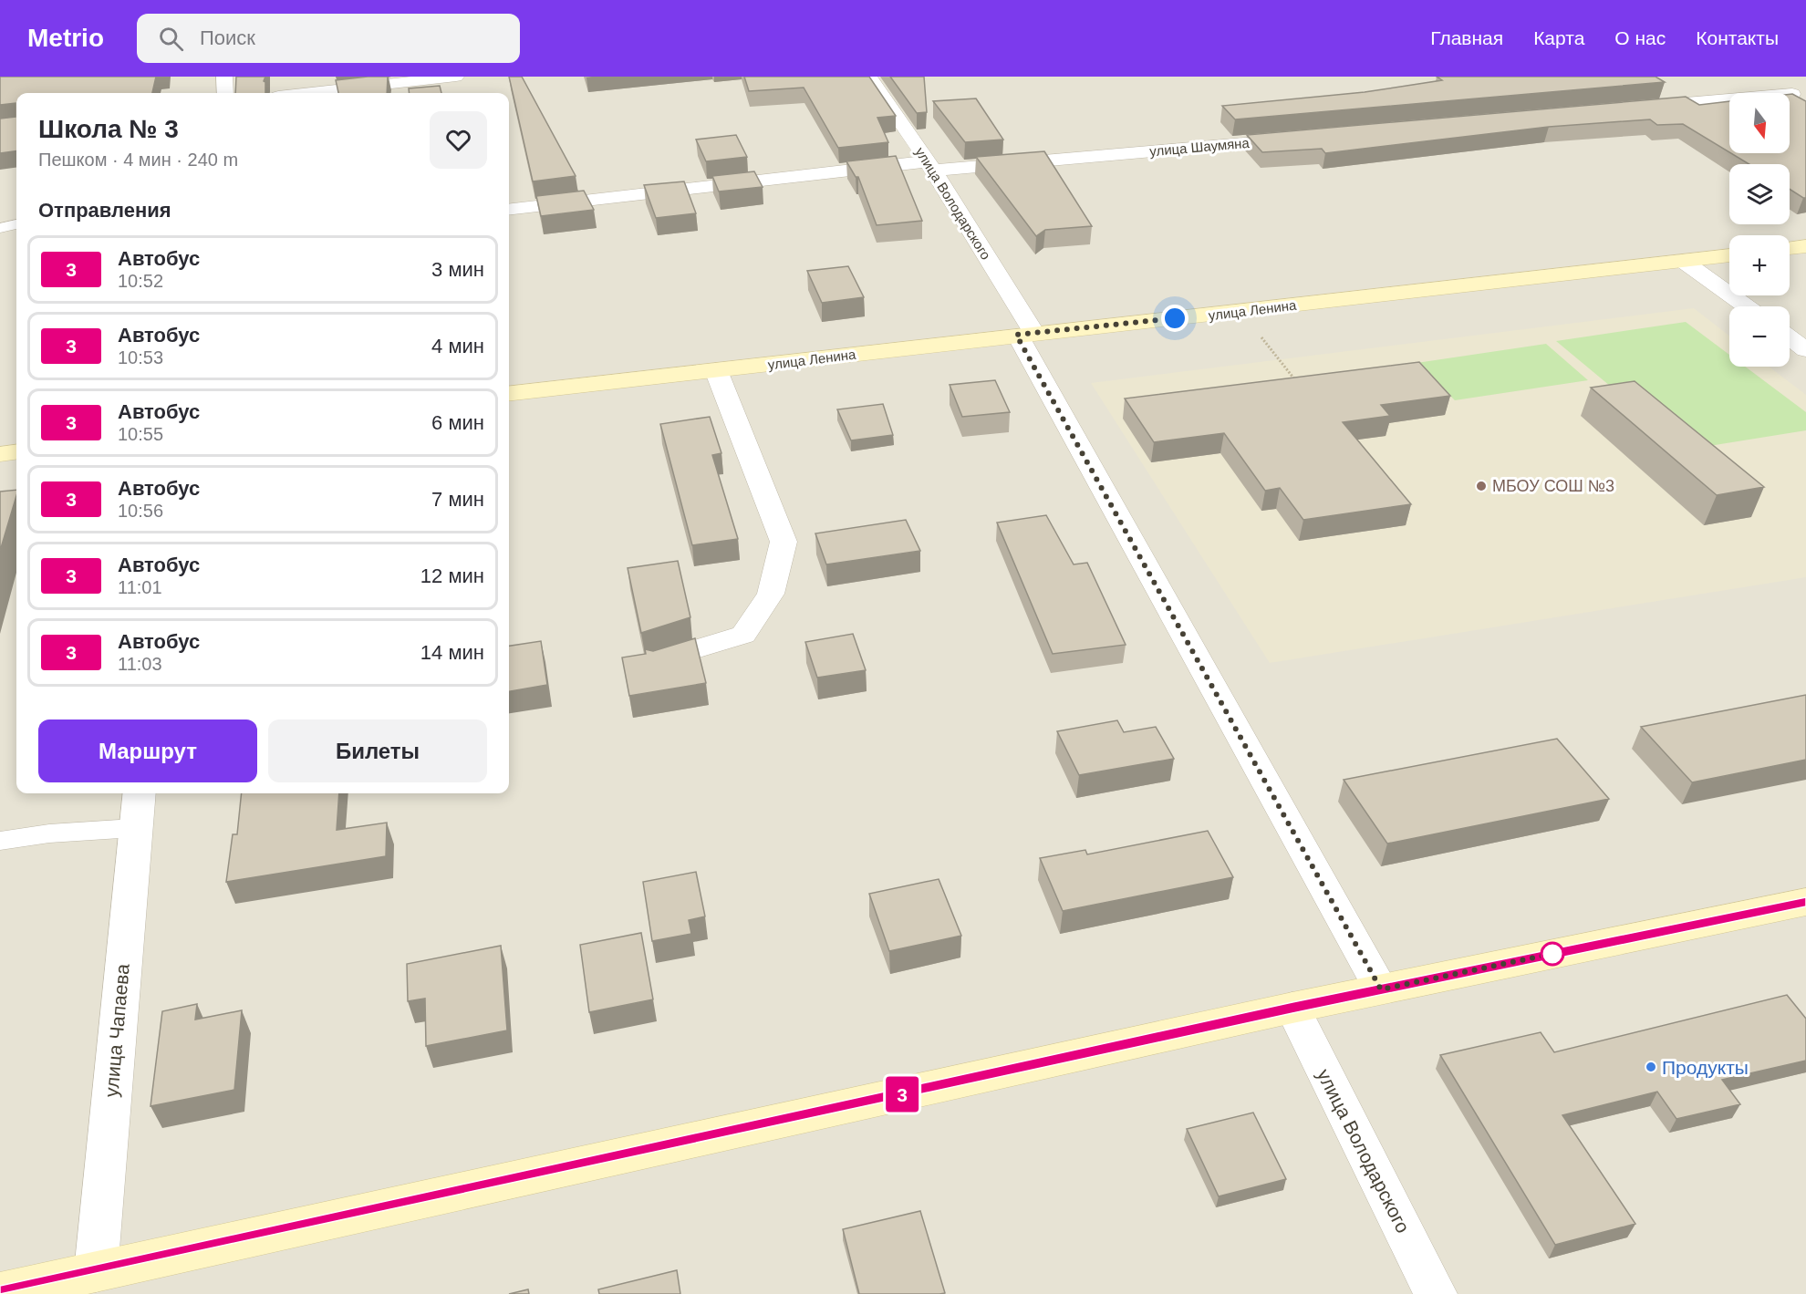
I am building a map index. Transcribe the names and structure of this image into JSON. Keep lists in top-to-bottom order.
{
  "streets": {
    "main road": ["улица Ленина"],
    "street": ["улица Шаумяна", "улица Володарского", "улица Чапаева"]
  },
  "crossings": [
    ["улица Шаумяна", "улица Володарского"],
    ["улица Володарского", "улица Ленина"]
  ],
  "places": ["МБОУ СОШ №3", "Продукты"],
  "lines": ["bus line 3"],
  "north": "bottom",
  "page": {
    "header": "Metrio",
    "search": "Поиск",
    "nav": [
      "Главная",
      "Карта",
      "О нас",
      "Контакты"
    ],
    "on_map": "3",
    "map_buttons": ["+", "−"],
    "heading": [
      ["Школа № 3", "Пешком · 4 мин · 240 m"],
      "Отправления"
    ],
    "list": [
      {
        "mark": "3",
        "name": "Автобус",
        "note": "10:52",
        "value": "3 мин"
      },
      {
        "mark": "3",
        "name": "Автобус",
        "note": "10:53",
        "value": "4 мин"
      },
      {
        "mark": "3",
        "name": "Автобус",
        "note": "10:55",
        "value": "6 мин"
      },
      {
        "mark": "3",
        "name": "Автобус",
        "note": "10:56",
        "value": "7 мин"
      },
      {
        "mark": "3",
        "name": "Автобус",
        "note": "11:01",
        "value": "12 мин"
      },
      {
        "mark": "3",
        "name": "Автобус",
        "note": "11:03",
        "value": "14 мин"
      }
    ],
    "buttons": ["Маршрут", "Билеты"]
  }
}
